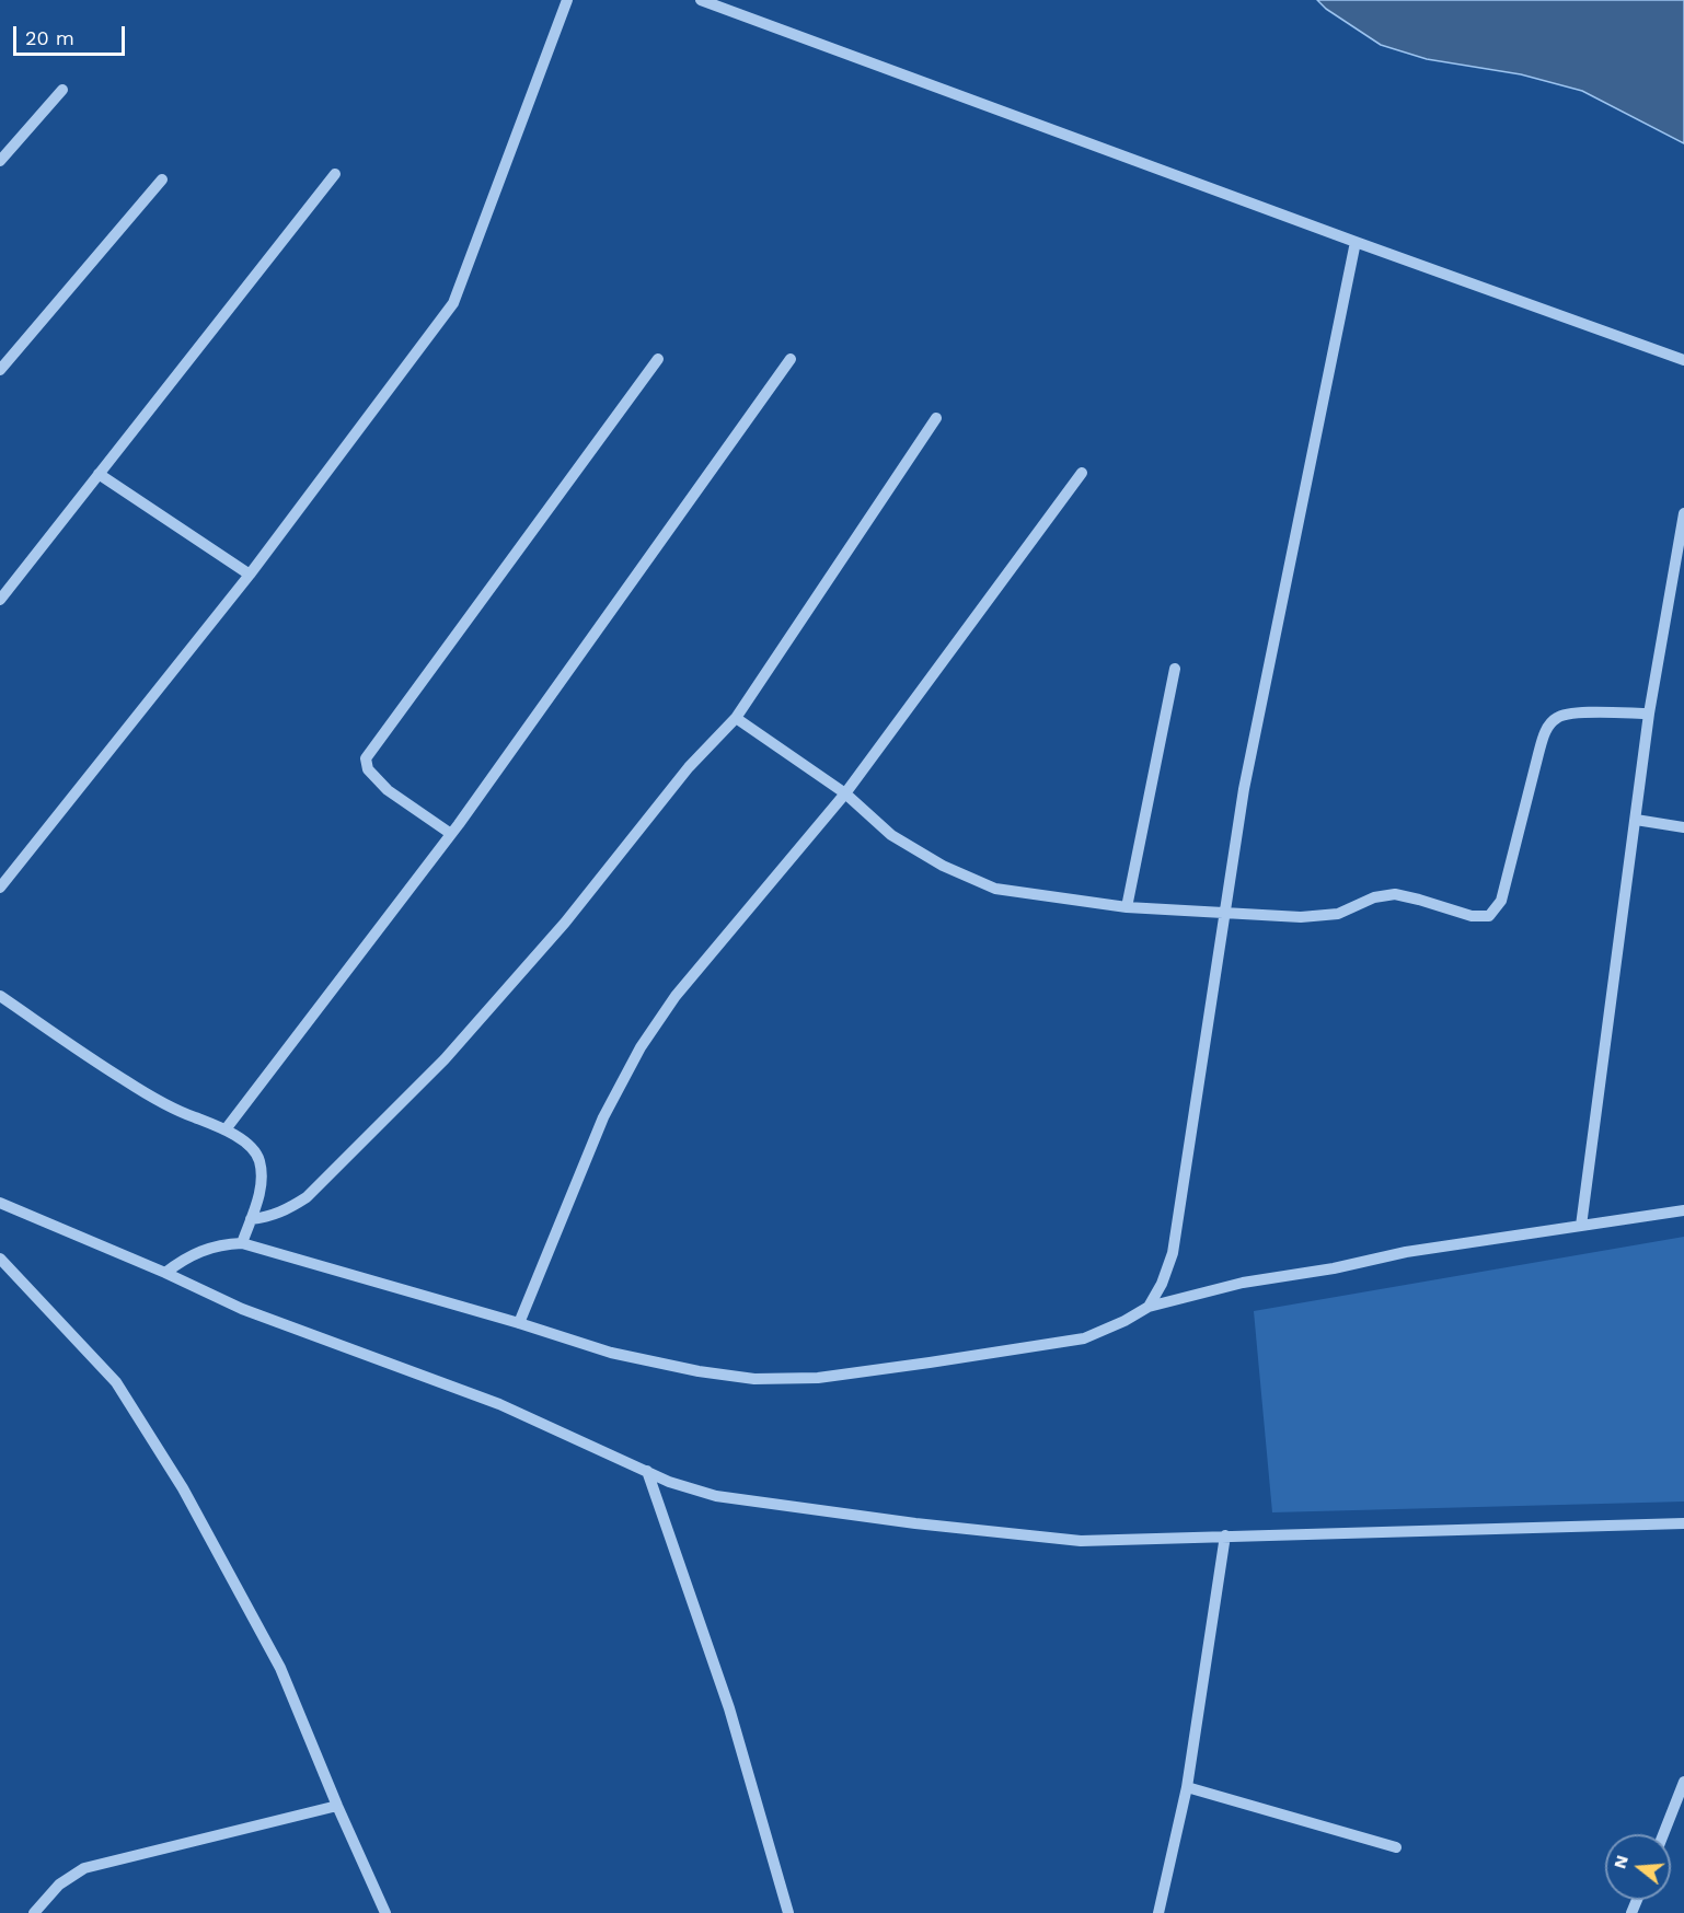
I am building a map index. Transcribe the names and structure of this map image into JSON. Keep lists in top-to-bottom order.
{
  "scale_bar": "20 m",
  "north": "left"
}
